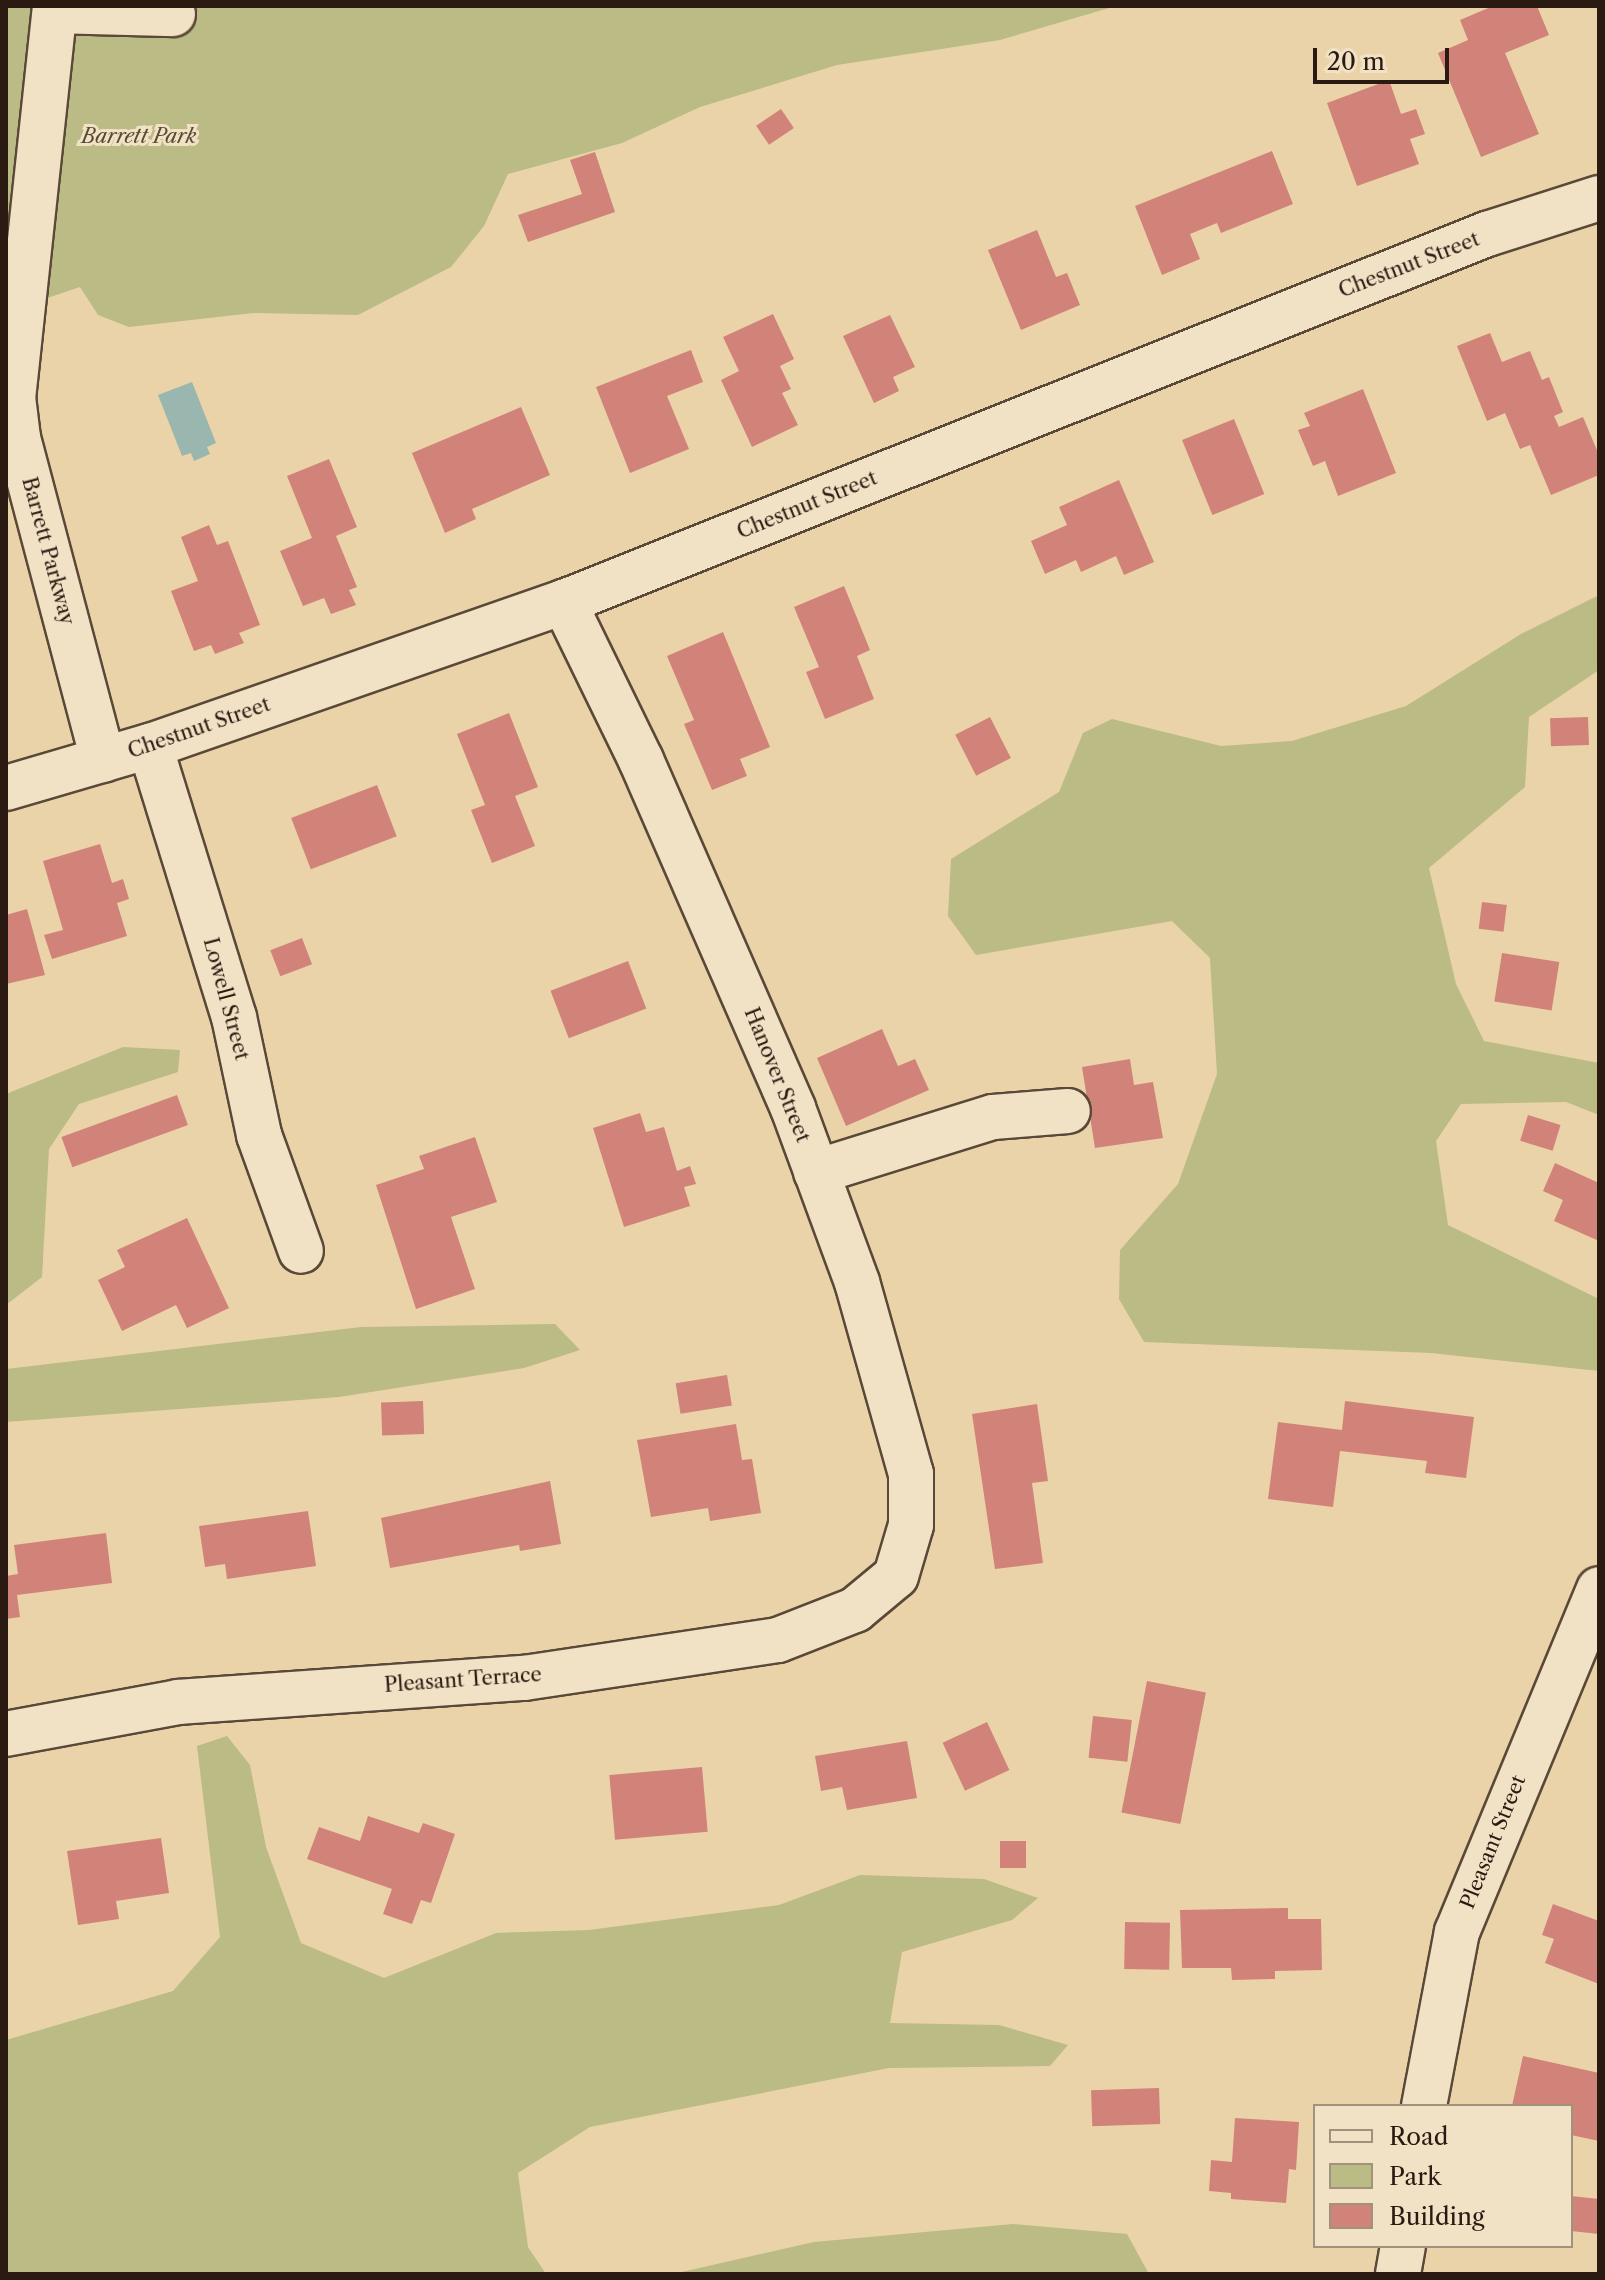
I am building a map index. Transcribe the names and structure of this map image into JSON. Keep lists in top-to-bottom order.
{
  "streets": {
    "street": [
      "Chestnut Street",
      "Barrett Parkway",
      "Lowell Street",
      "Hanover Street",
      "Pleasant Terrace",
      "Pleasant Street"
    ]
  },
  "crossings": [
    ["Chestnut Street", "Barrett Parkway"],
    ["Chestnut Street", "Lowell Street"],
    ["Chestnut Street", "Hanover Street"],
    ["Hanover Street", "Pleasant Terrace"]
  ],
  "parks": ["Barrett Park"],
  "legend": ["Road", "Park", "Building"],
  "scale_bar": "20 m"
}
